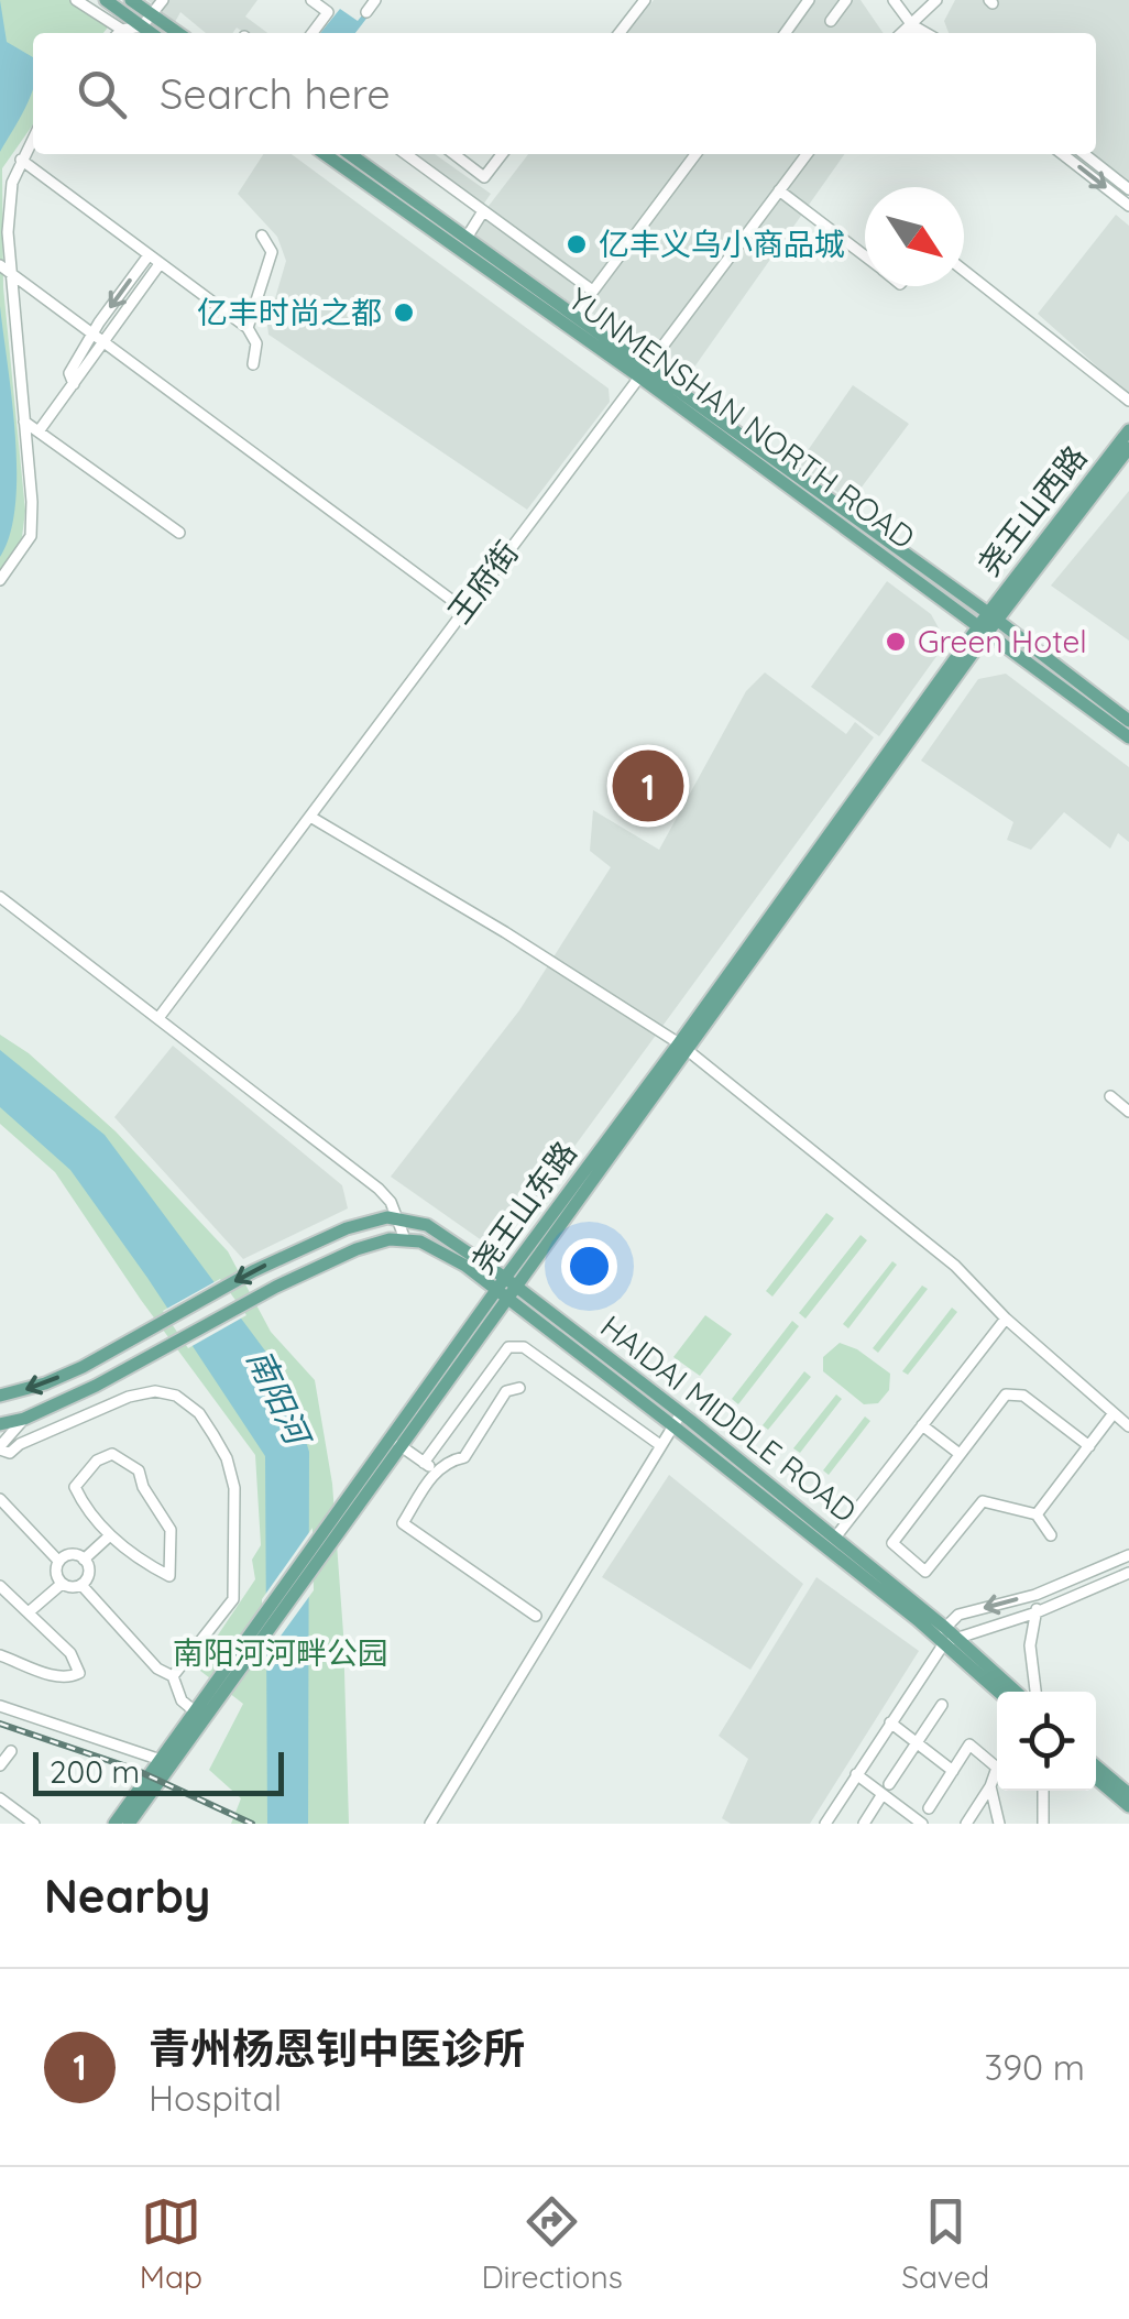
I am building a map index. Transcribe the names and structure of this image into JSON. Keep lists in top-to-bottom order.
{
  "streets": {
    "main road": [
      "YUNMENSHAN NORTH ROAD",
      "尧王山西路",
      "尧王山东路",
      "HAIDAI MIDDLE ROAD"
    ],
    "street": ["王府街"]
  },
  "crossings": [
    ["YUNMENSHAN NORTH ROAD", "尧王山西路"],
    ["YUNMENSHAN NORTH ROAD", "王府街"],
    ["YUNMENSHAN NORTH ROAD", "尧王山东路"],
    ["尧王山西路", "尧王山东路"],
    ["尧王山东路", "HAIDAI MIDDLE ROAD"]
  ],
  "water": ["南阳河"],
  "parks": ["南阳河河畔公园"],
  "places": ["亿丰义乌小商品城", "亿丰时尚之都", "Green Hotel"],
  "scale_bar": "200 m",
  "north": "bottom right",
  "page": {
    "search": "Search here",
    "pins": "1",
    "scale": "200 m",
    "heading": "Nearby",
    "list": [
      {
        "mark": "1",
        "name": "青州杨恩钊中医诊所",
        "note": "Hospital",
        "value": "390 m"
      }
    ],
    "nav": ["Map", "Directions", "Saved"]
  }
}
